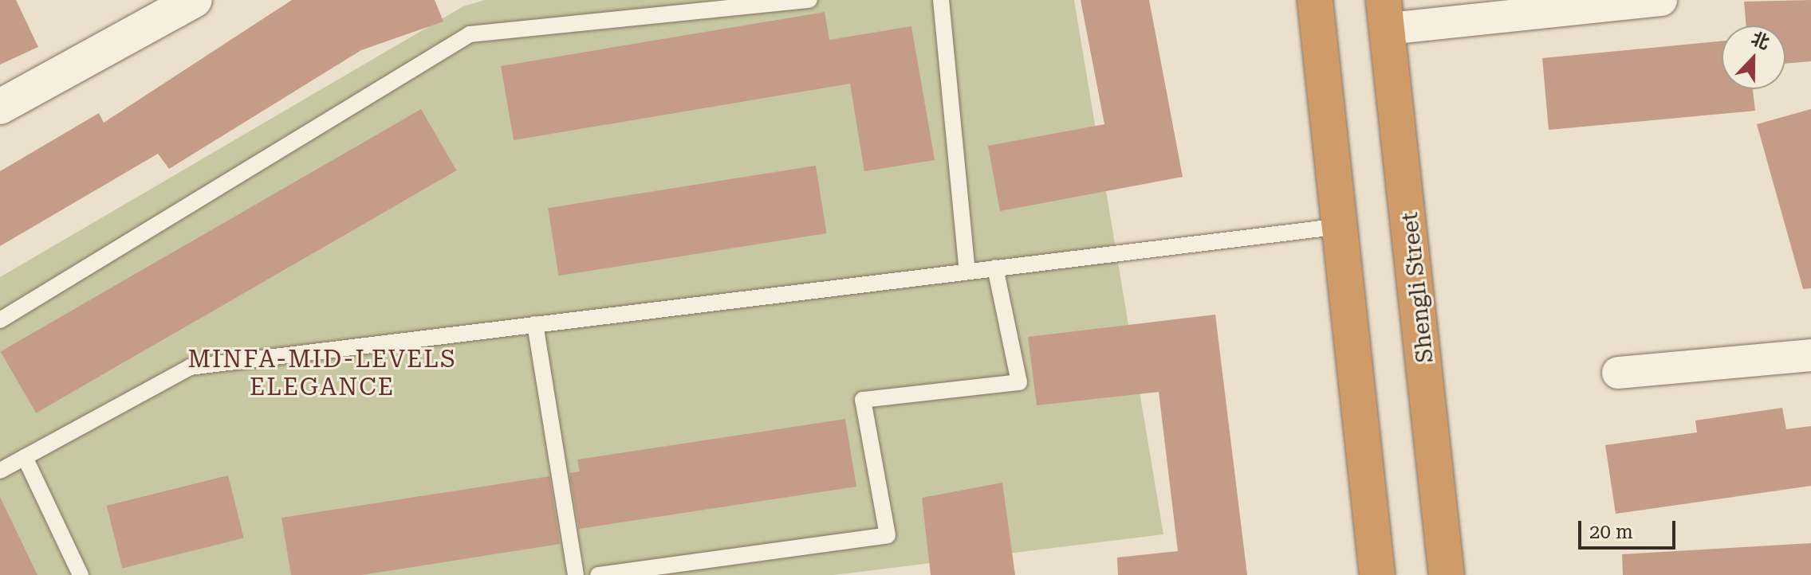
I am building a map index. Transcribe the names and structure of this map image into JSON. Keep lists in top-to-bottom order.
{
  "streets": {
    "highway": ["Shengli Street"]
  },
  "districts": ["MINFA-MID-LEVELS ELEGANCE"],
  "scale_bar": "20 m",
  "north": "top"
}
